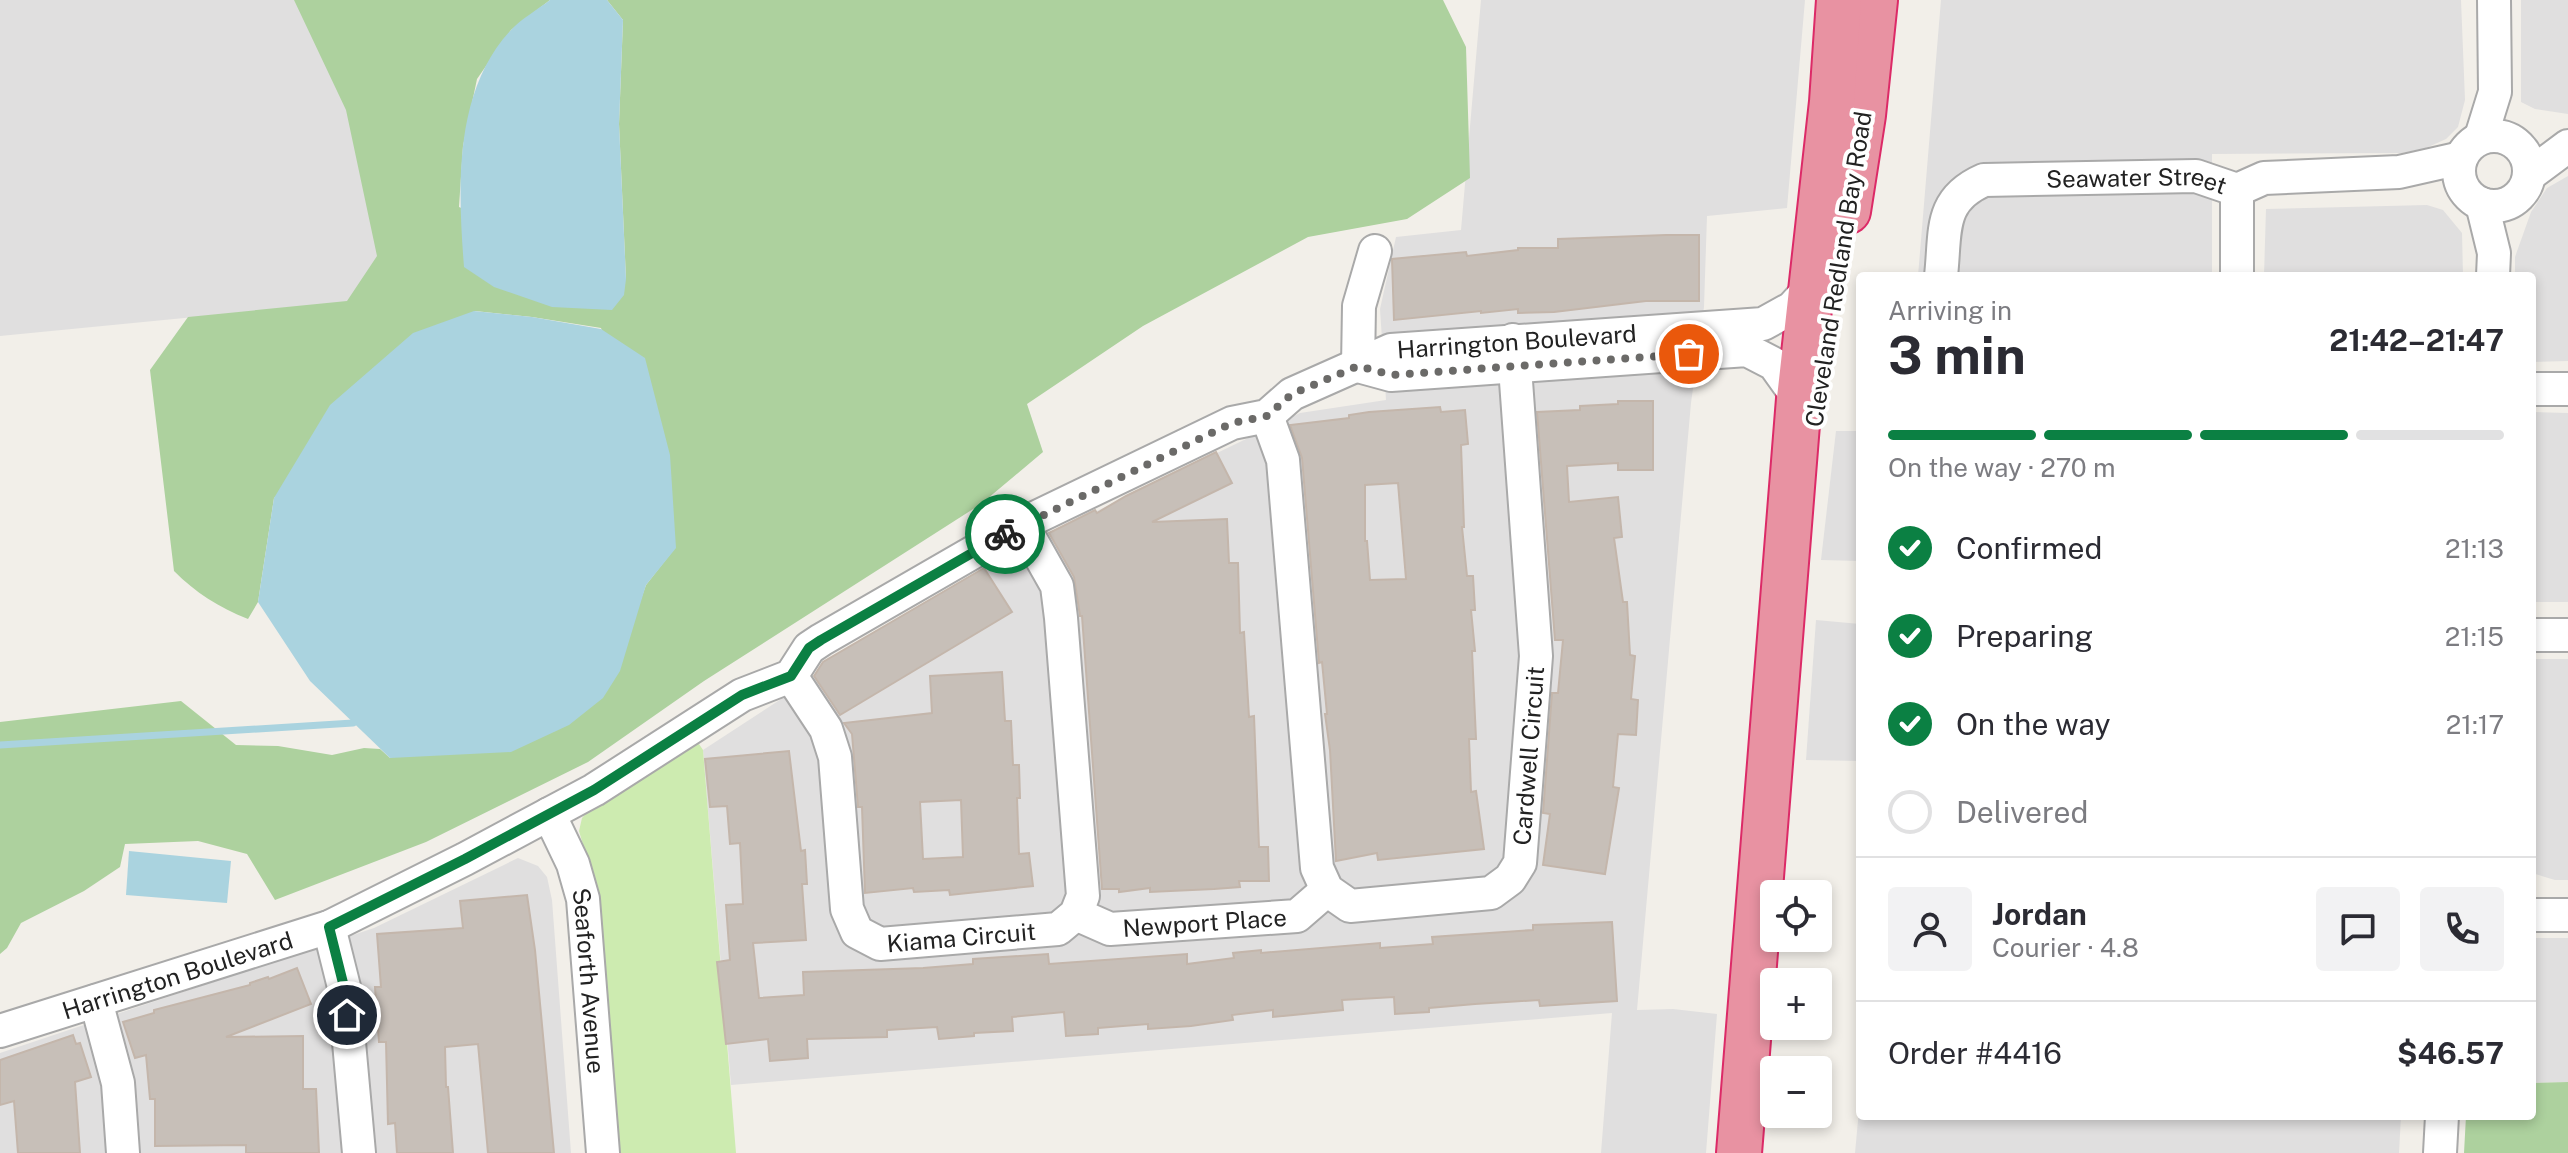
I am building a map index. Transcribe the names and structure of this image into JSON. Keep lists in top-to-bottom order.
{
  "streets": {
    "highway": ["Cleveland Redland Bay Road"],
    "street": [
      "Seawater Street",
      "Harrington Boulevard",
      "Cardwell Circuit",
      "Newport Place",
      "Kiama Circuit",
      "Seaforth Avenue"
    ]
  },
  "crossings": [
    ["Cleveland Redland Bay Road", "Harrington Boulevard"],
    ["Harrington Boulevard", "Cardwell Circuit"],
    ["Harrington Boulevard", "Kiama Circuit"],
    ["Harrington Boulevard", "Seaforth Avenue"],
    ["Cardwell Circuit", "Newport Place"],
    ["Newport Place", "Kiama Circuit"]
  ],
  "page": {
    "heading": ["3 min", "Arriving in", "21:42–21:47"],
    "panel": [
      "Jordan",
      "Courier · 4.8",
      "Order #4416",
      "$46.57"
    ],
    "bar": "On the way · 270 m",
    "list": [
      ["Confirmed", "21:13"],
      ["Preparing", "21:15"],
      ["On the way", "21:17"],
      "Delivered"
    ],
    "map_buttons": ["+", "−"]
  }
}
